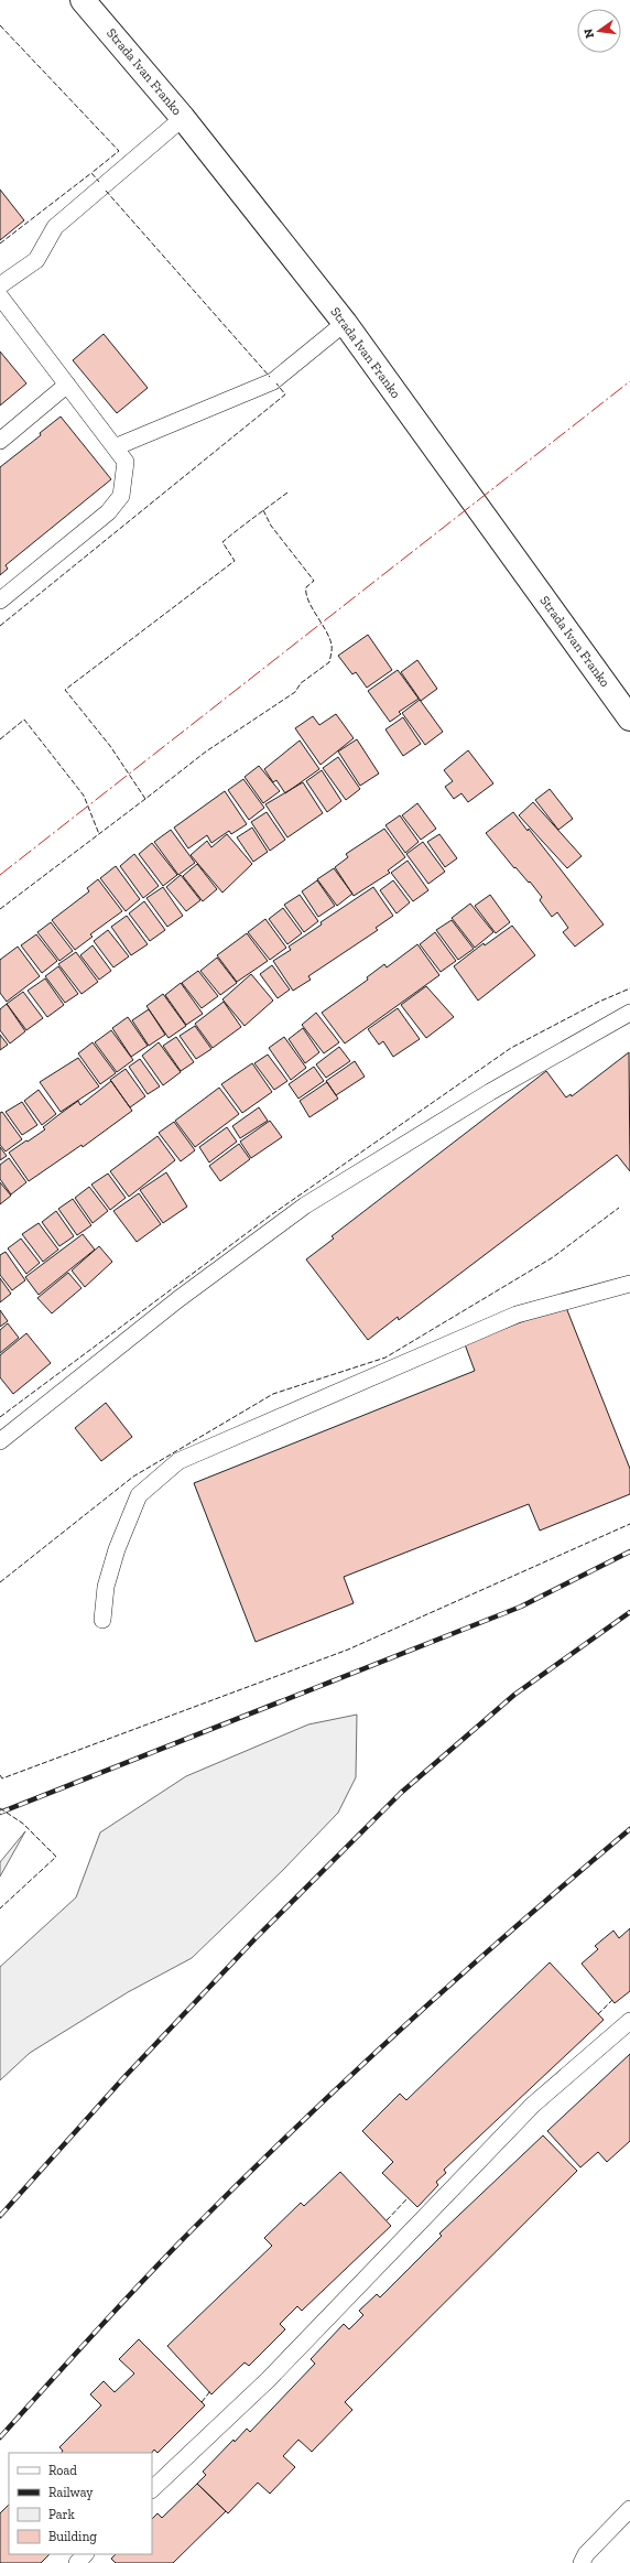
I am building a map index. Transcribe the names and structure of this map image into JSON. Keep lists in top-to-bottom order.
{
  "streets": {
    "main road": ["Strada Ivan Franko"]
  },
  "legend": [
    "Road",
    "Railway",
    "Park",
    "Building"
  ],
  "north": "left"
}
